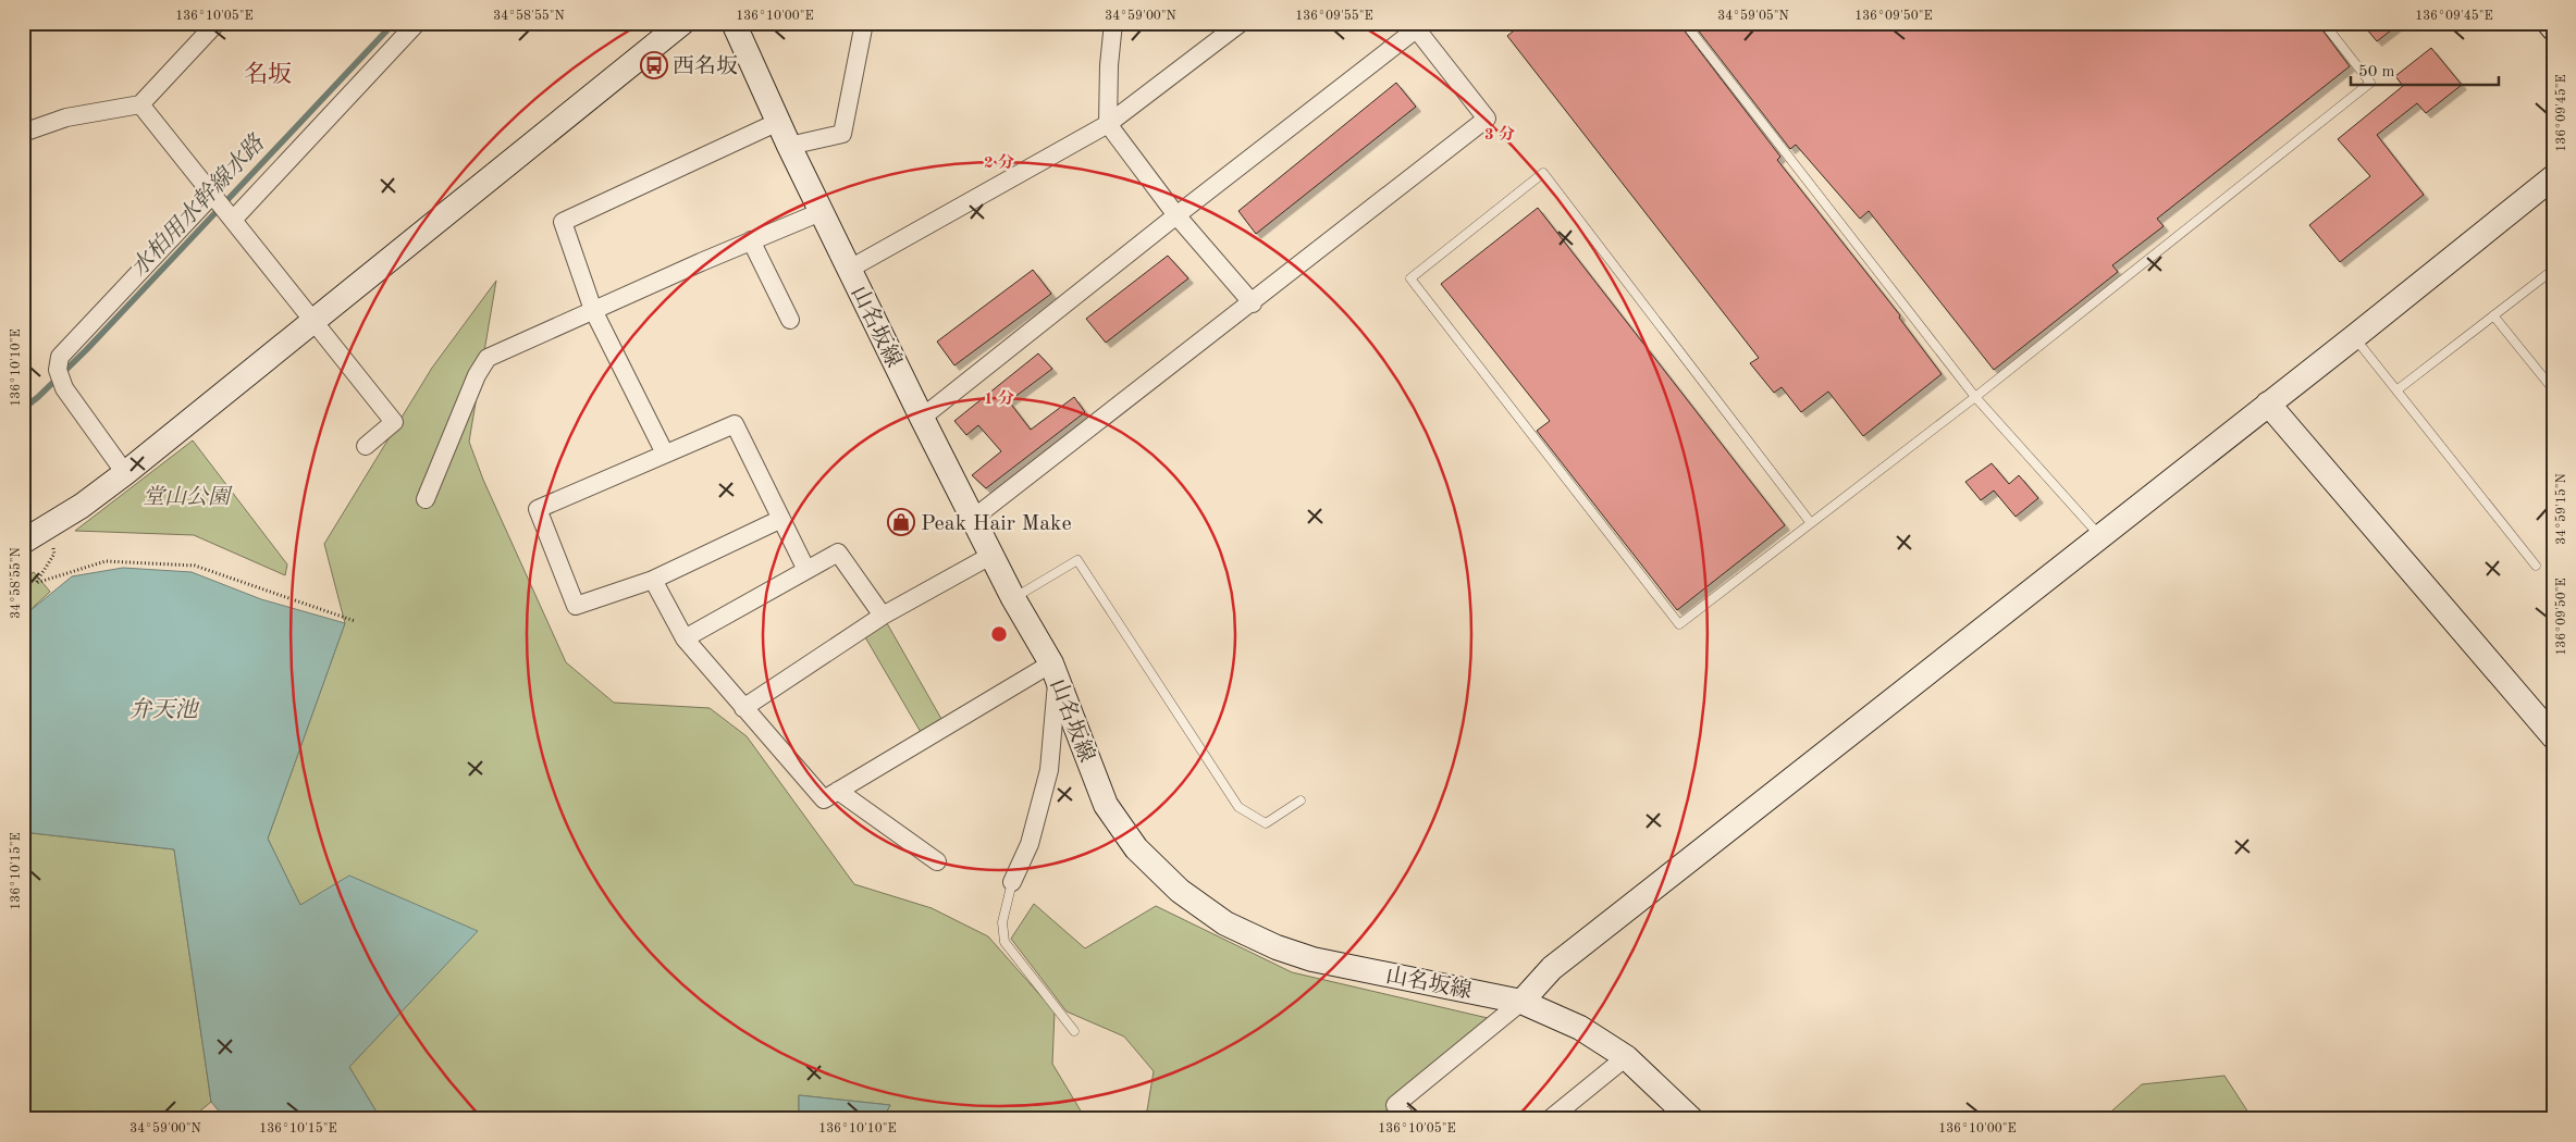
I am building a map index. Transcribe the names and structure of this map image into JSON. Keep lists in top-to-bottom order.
{
  "streets": {
    "street": ["山名坂線"]
  },
  "districts": ["名坂"],
  "water": ["水柏用水幹線水路", "弁天池"],
  "parks": ["堂山公園"],
  "places": {
    "bus stop": ["西名坂"],
    "shop": ["Peak Hair Make"]
  },
  "scale_bar": "50 m",
  "coordinates": [
    "136°10'05\"E",
    "34°58'55\"N",
    "136°10'00\"E",
    "34°59'00\"N",
    "136°09'55\"E",
    "34°59'05\"N",
    "136°09'50\"E",
    "136°09'45\"E",
    "136°10'10\"E",
    "34°59'15\"N",
    "136°10'15\"E"
  ],
  "rings": ["3 分", "2 分", "1 分"]
}
